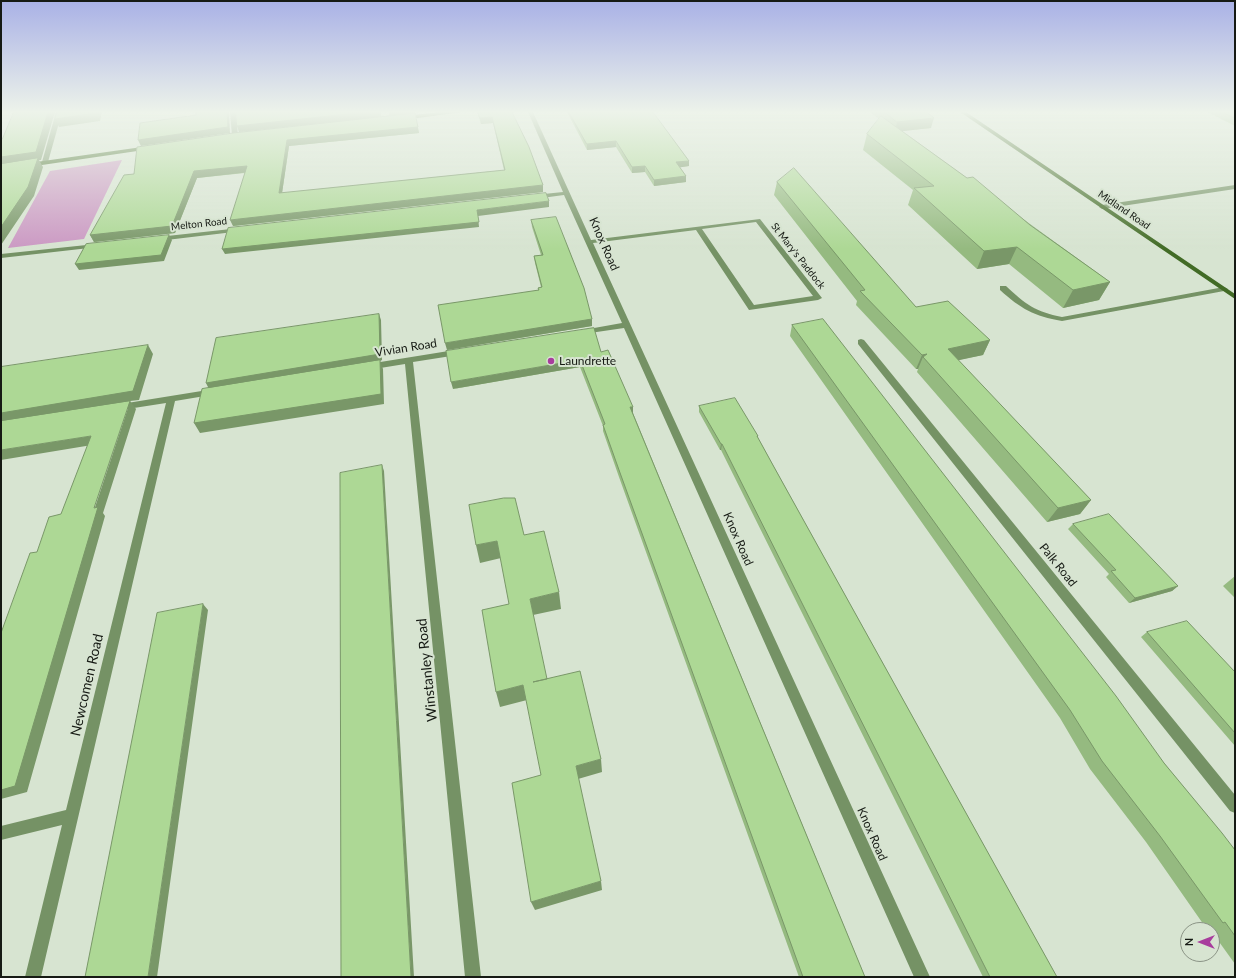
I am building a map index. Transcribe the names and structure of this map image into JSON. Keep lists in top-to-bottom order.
{
  "streets": {
    "main road": ["Midland Road"],
    "street": [
      "Melton Road",
      "Knox Road",
      "St Mary's Paddock",
      "Vivian Road",
      "Palk Road",
      "Winstanley Road",
      "Newcomen Road"
    ]
  },
  "crossings": [
    ["Knox Road", "St Mary's Paddock"],
    ["Vivian Road", "Winstanley Road"]
  ],
  "places": ["Laundrette"],
  "north": "left"
}
